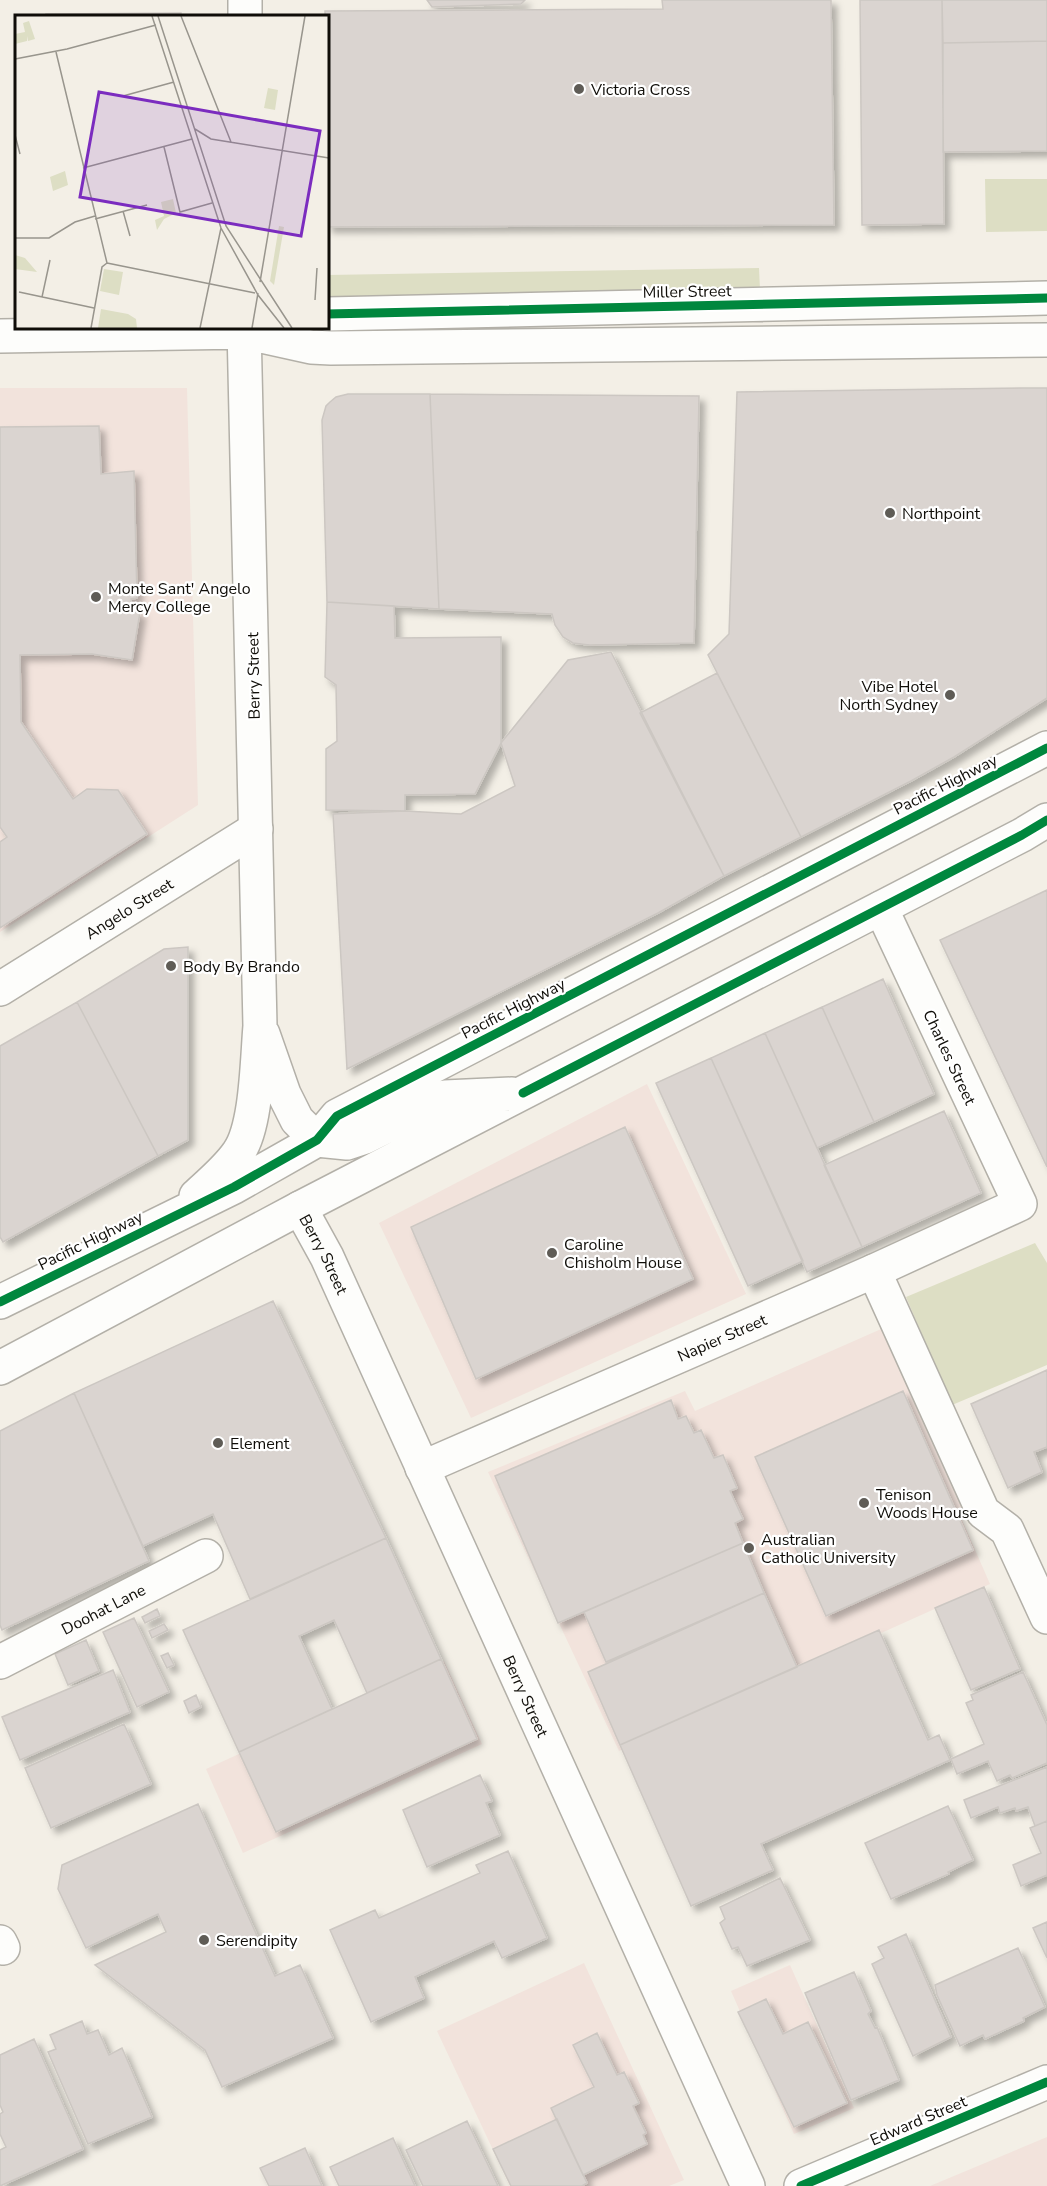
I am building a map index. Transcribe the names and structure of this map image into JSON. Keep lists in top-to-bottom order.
{
  "streets": {
    "main road": [
      "Miller Street",
      "Berry Street",
      "Pacific Highway",
      "Angelo Street",
      "Charles Street",
      "Napier Street",
      "Doohat Lane",
      "Edward Street"
    ]
  },
  "crossings": [
    ["Berry Street", "Pacific Highway"],
    ["Berry Street", "Angelo Street"],
    ["Berry Street", "Napier Street"],
    ["Charles Street", "Napier Street"]
  ],
  "places": [
    "Victoria Cross",
    "Northpoint",
    "Monte Sant' Angelo Mercy College",
    "Vibe Hotel North Sydney",
    "Body By Brando",
    "Caroline Chisholm House",
    "Element",
    "Tenison Woods House",
    "Australian Catholic University",
    "Serendipity"
  ]
}
